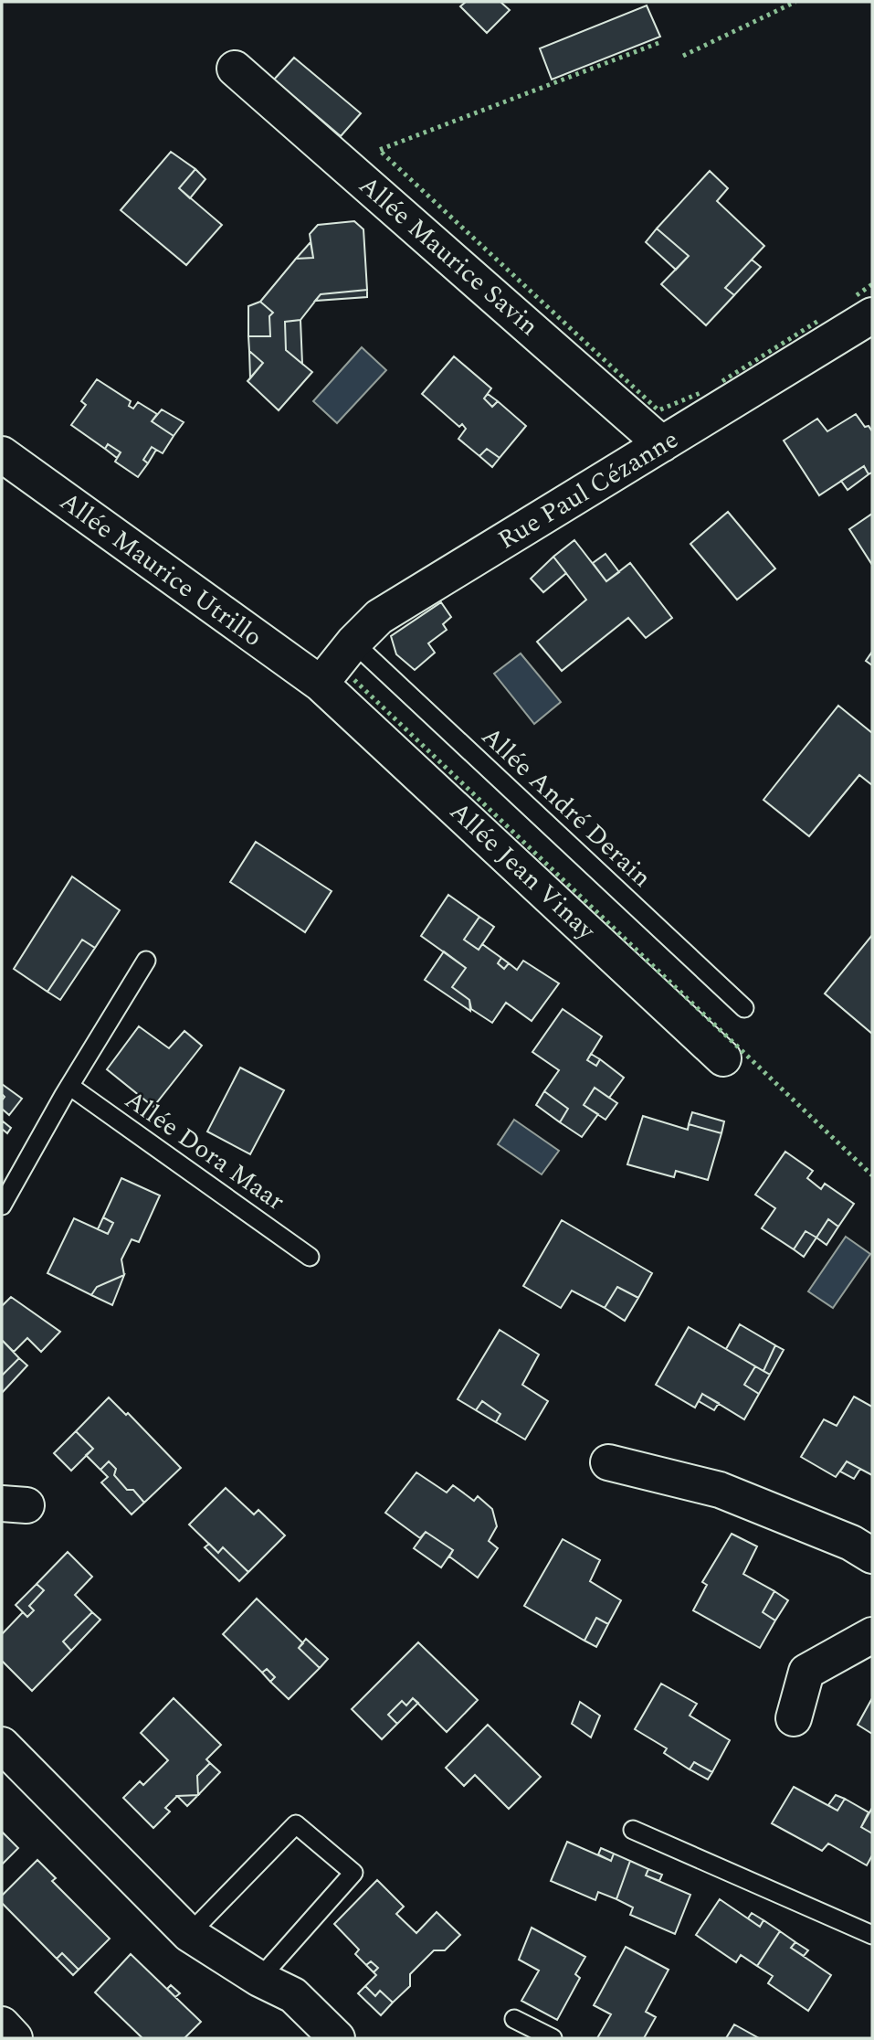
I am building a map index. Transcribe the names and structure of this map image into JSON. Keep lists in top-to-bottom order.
{
  "streets": {
    "street": [
      "Allée Maurice Savin",
      "Rue Paul Cézanne",
      "Allée Maurice Utrillo",
      "Allée Jean Vinay"
    ],
    "lane": ["Allée André Derain", "Allée Dora Maar"]
  },
  "crossings": [
    ["Allée Maurice Savin", "Rue Paul Cézanne"],
    ["Rue Paul Cézanne", "Allée Maurice Utrillo"],
    ["Rue Paul Cézanne", "Allée André Derain"],
    ["Rue Paul Cézanne", "Allée Jean Vinay"],
    ["Allée Maurice Utrillo", "Allée Jean Vinay"]
  ]
}
